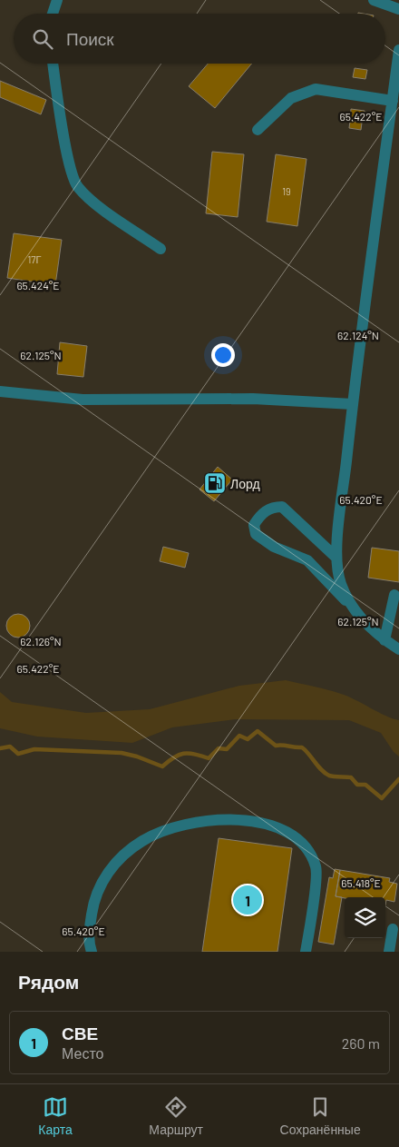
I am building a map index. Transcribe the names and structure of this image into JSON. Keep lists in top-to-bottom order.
{
  "places": {
    "fuel station": ["Лорд"]
  },
  "house_numbers": ["19", "17Г"],
  "page": {
    "search": "Поиск",
    "pins": "1",
    "heading": "Рядом",
    "list": [
      {
        "mark": "1",
        "name": "СВЕ",
        "note": "Место",
        "value": "260 m"
      }
    ],
    "nav": ["Карта", "Маршрут", "Сохранённые"]
  },
  "coordinates": [
    "65.422°E",
    "65.424°E",
    "62.124°N",
    "62.125°N",
    "65.420°E",
    "62.126°N",
    "65.418°E"
  ]
}
